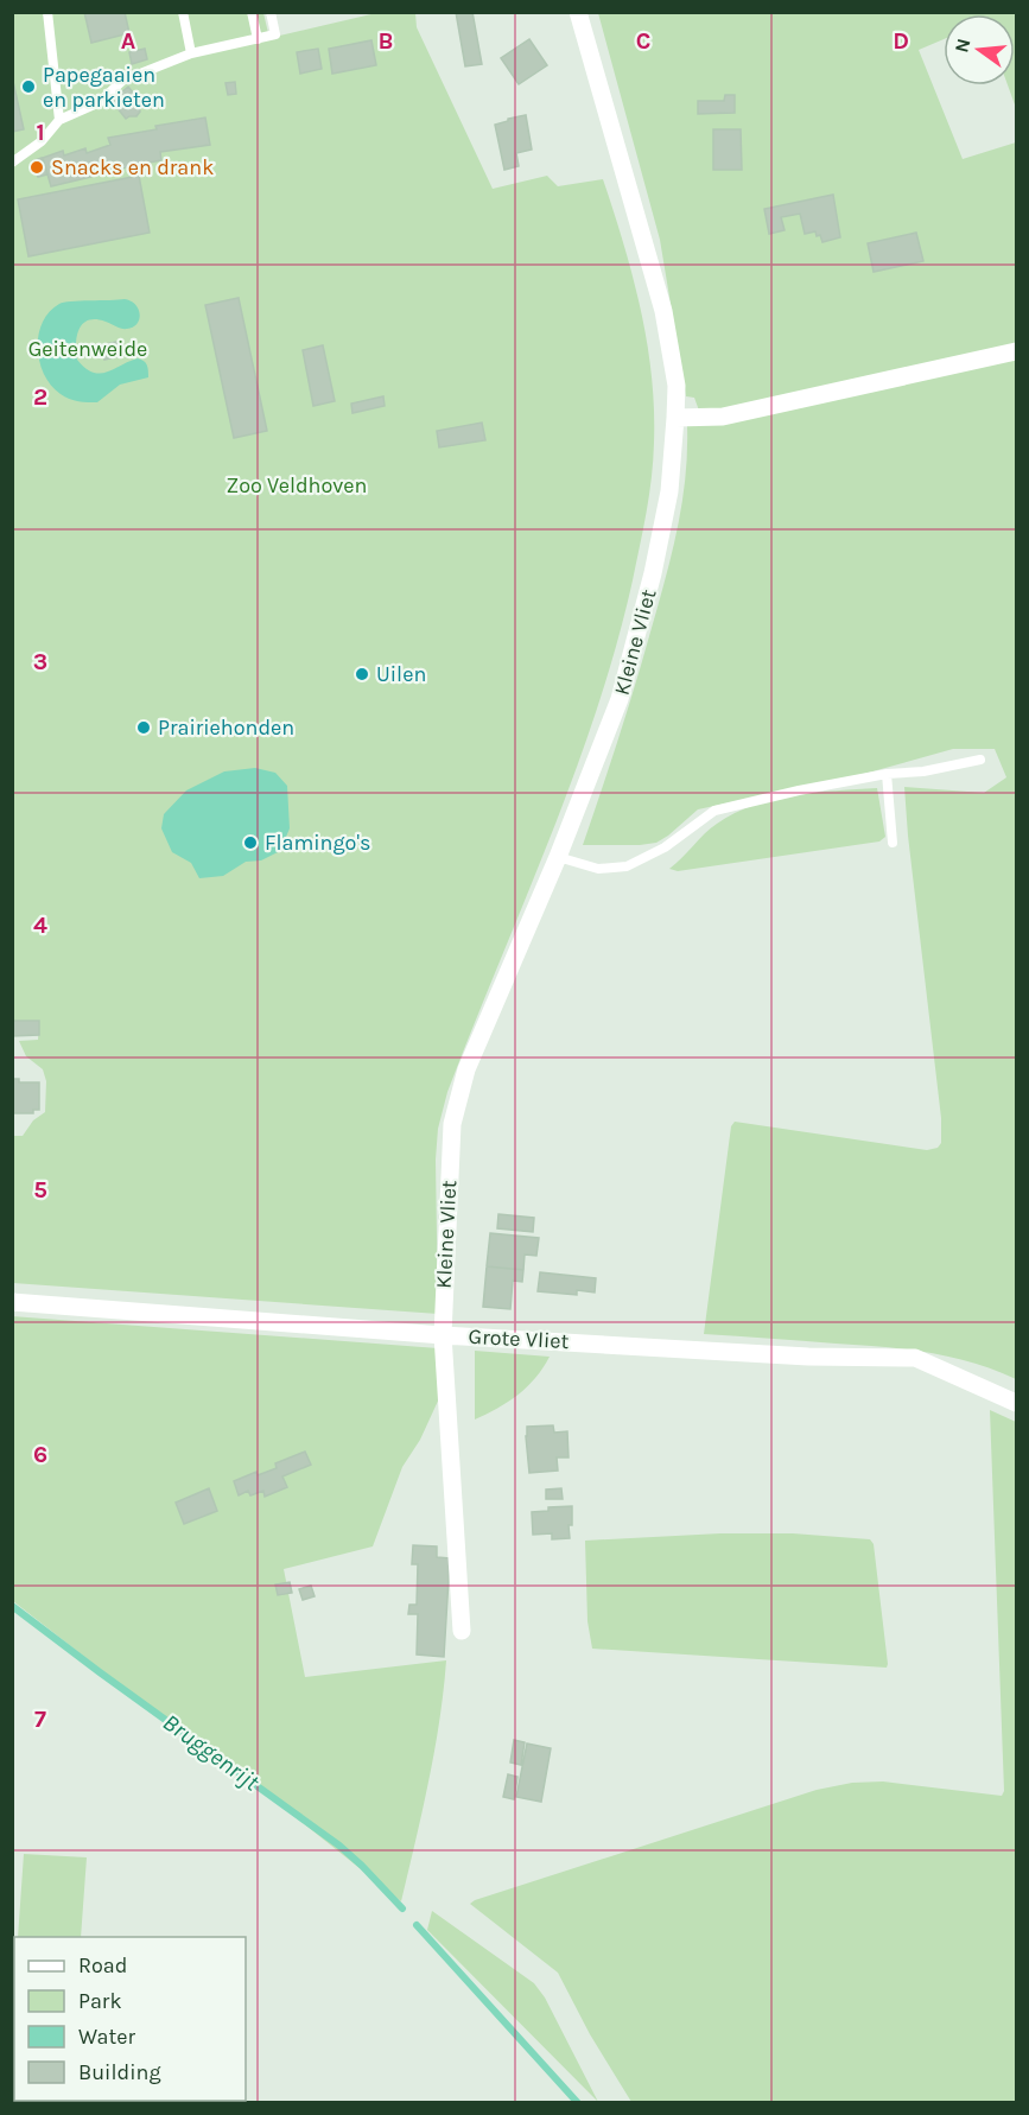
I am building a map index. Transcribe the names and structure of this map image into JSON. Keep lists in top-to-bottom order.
{
  "streets": {
    "street": ["Kleine Vliet", "Grote Vliet"]
  },
  "crossings": [
    ["Kleine Vliet", "Grote Vliet"]
  ],
  "water": ["Bruggenrijt"],
  "parks": ["Geitenweide", "Zoo Veldhoven"],
  "places": [
    "Papegaaien en parkieten",
    "Snacks en drank",
    "Uilen",
    "Prairiehonden",
    "Flamingo's"
  ],
  "legend": [
    "Road",
    "Park",
    "Water",
    "Building"
  ],
  "north": "left",
  "grid": {
    "columns": [
      "A",
      "B",
      "C",
      "D"
    ],
    "rows": [
      "1",
      "2",
      "3",
      "4",
      "5",
      "6",
      "7"
    ]
  }
}
